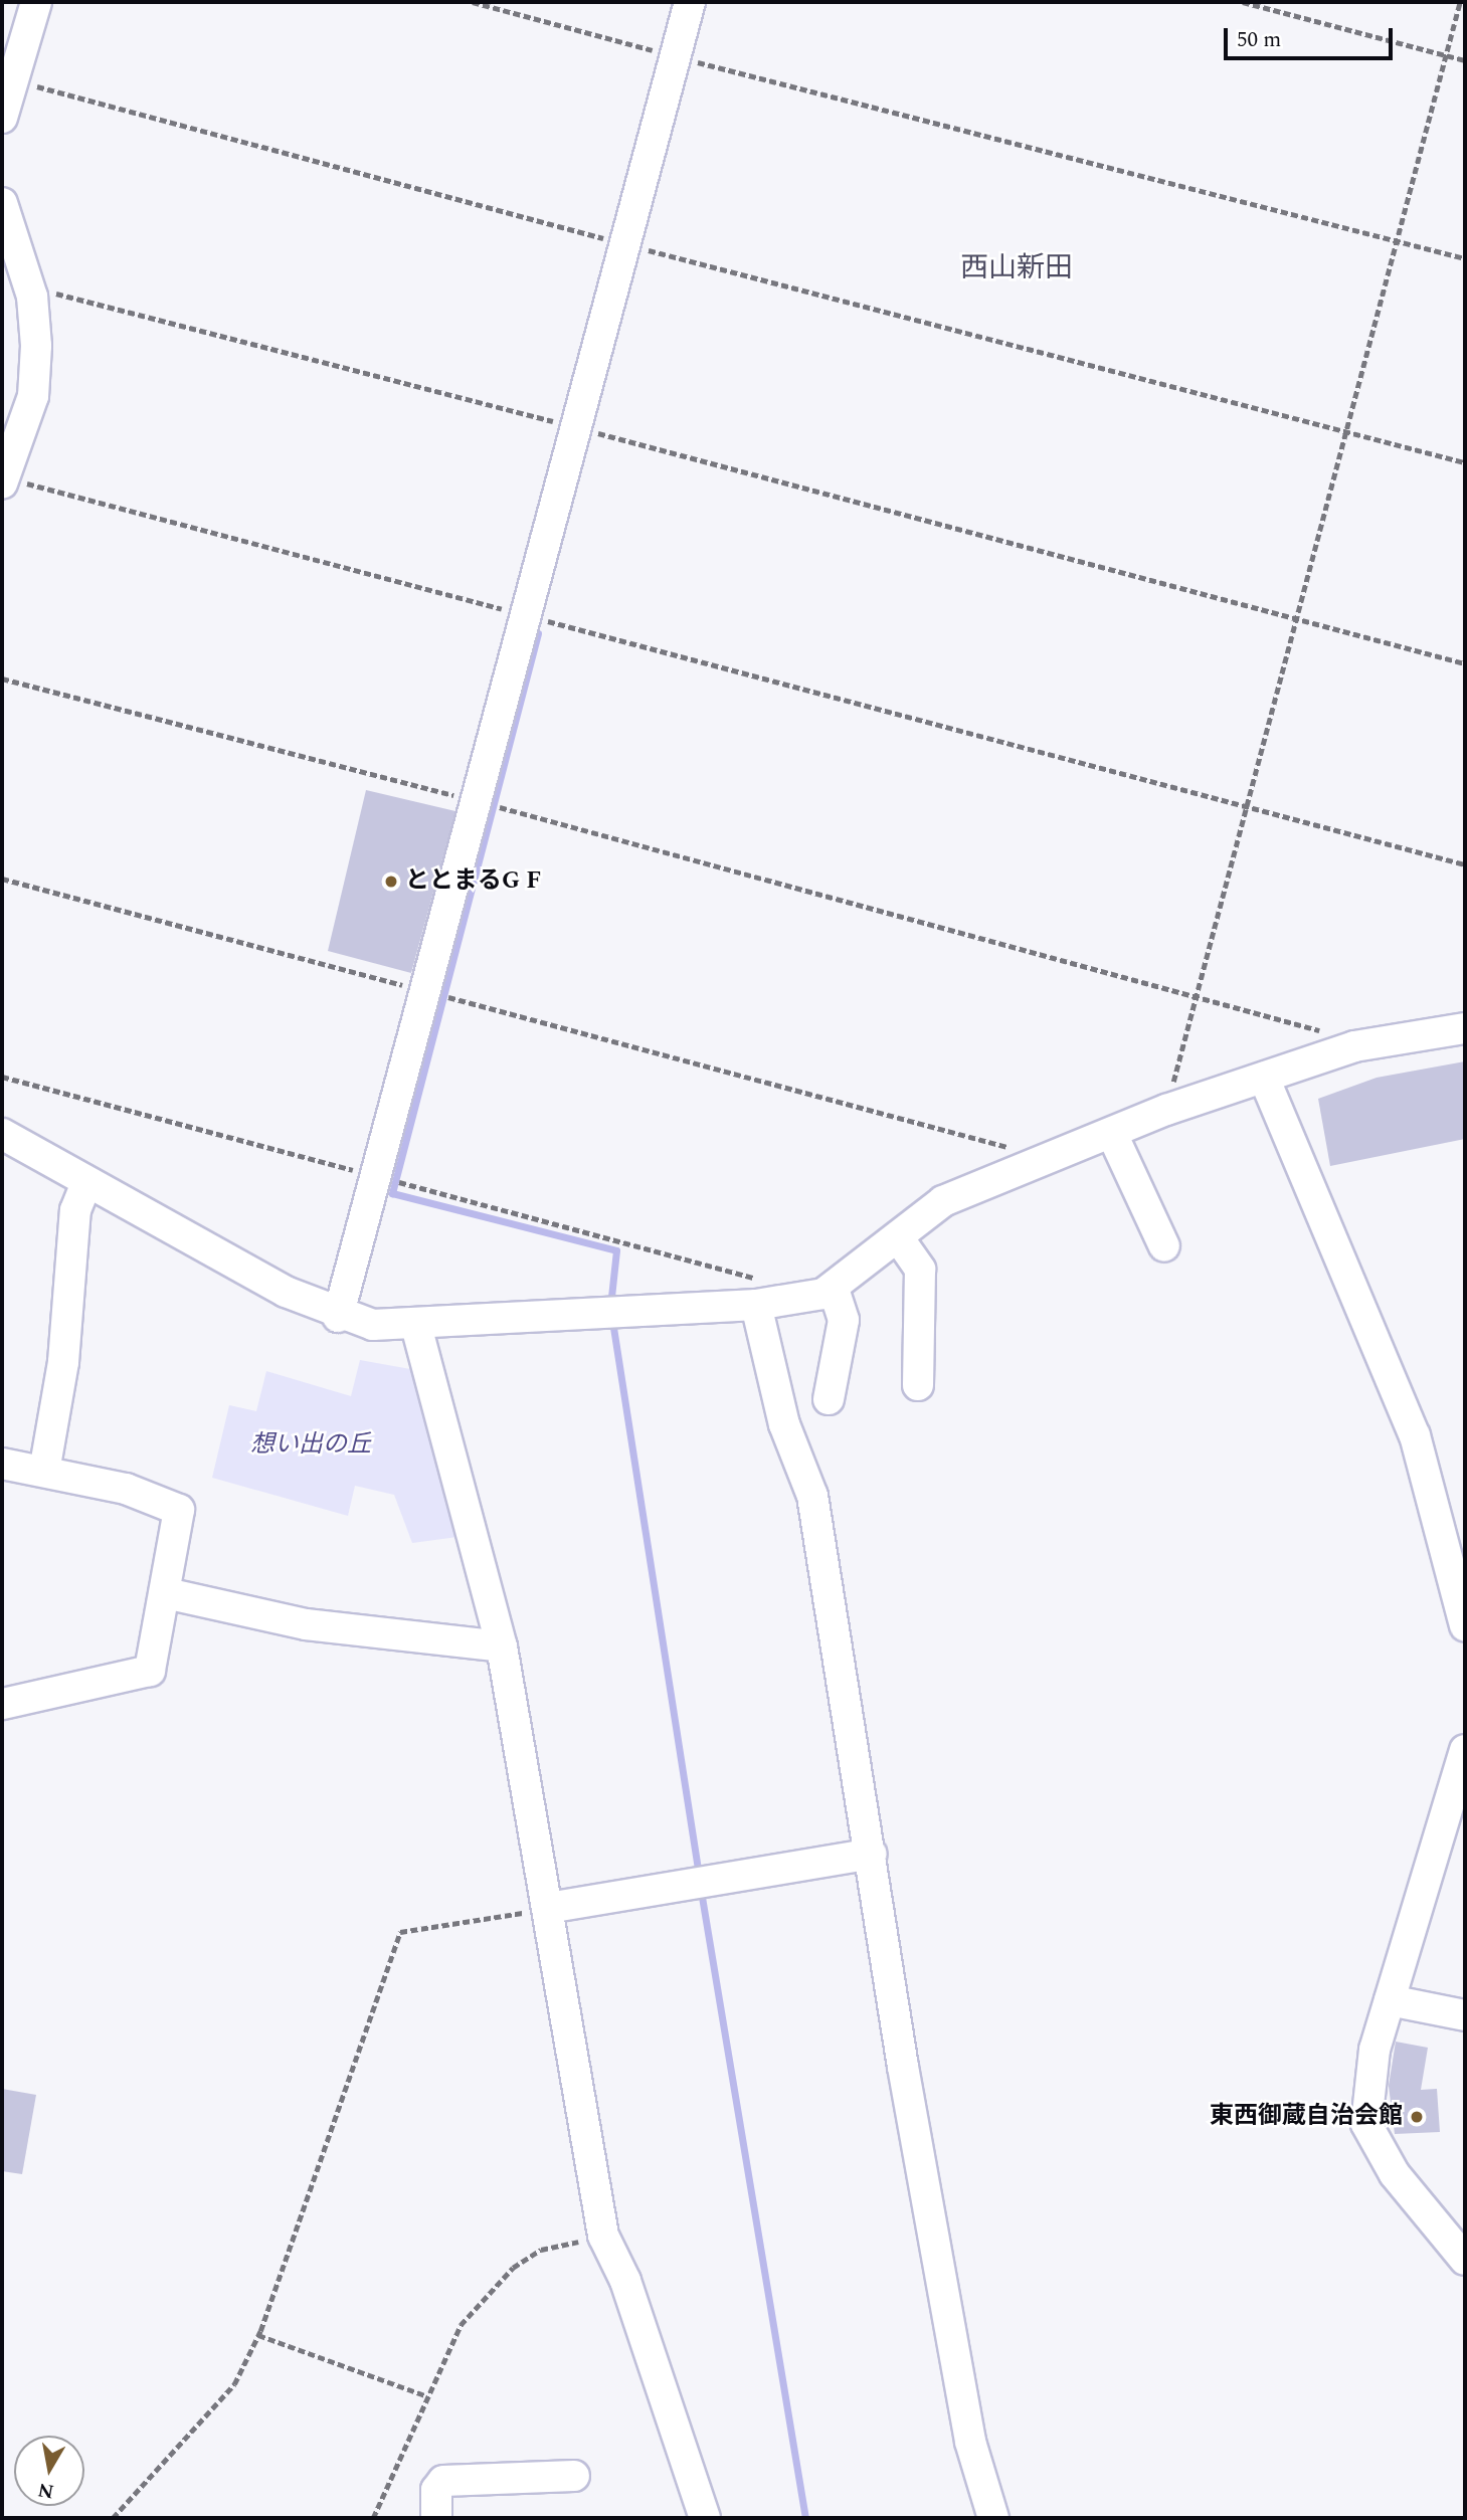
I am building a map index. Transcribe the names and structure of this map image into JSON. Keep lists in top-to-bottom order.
{
  "districts": ["西山新田"],
  "parks": ["想い出の丘"],
  "places": ["ととまるG F", "東西御蔵自治会館"],
  "scale_bar": "50 m",
  "north": "bottom"
}
